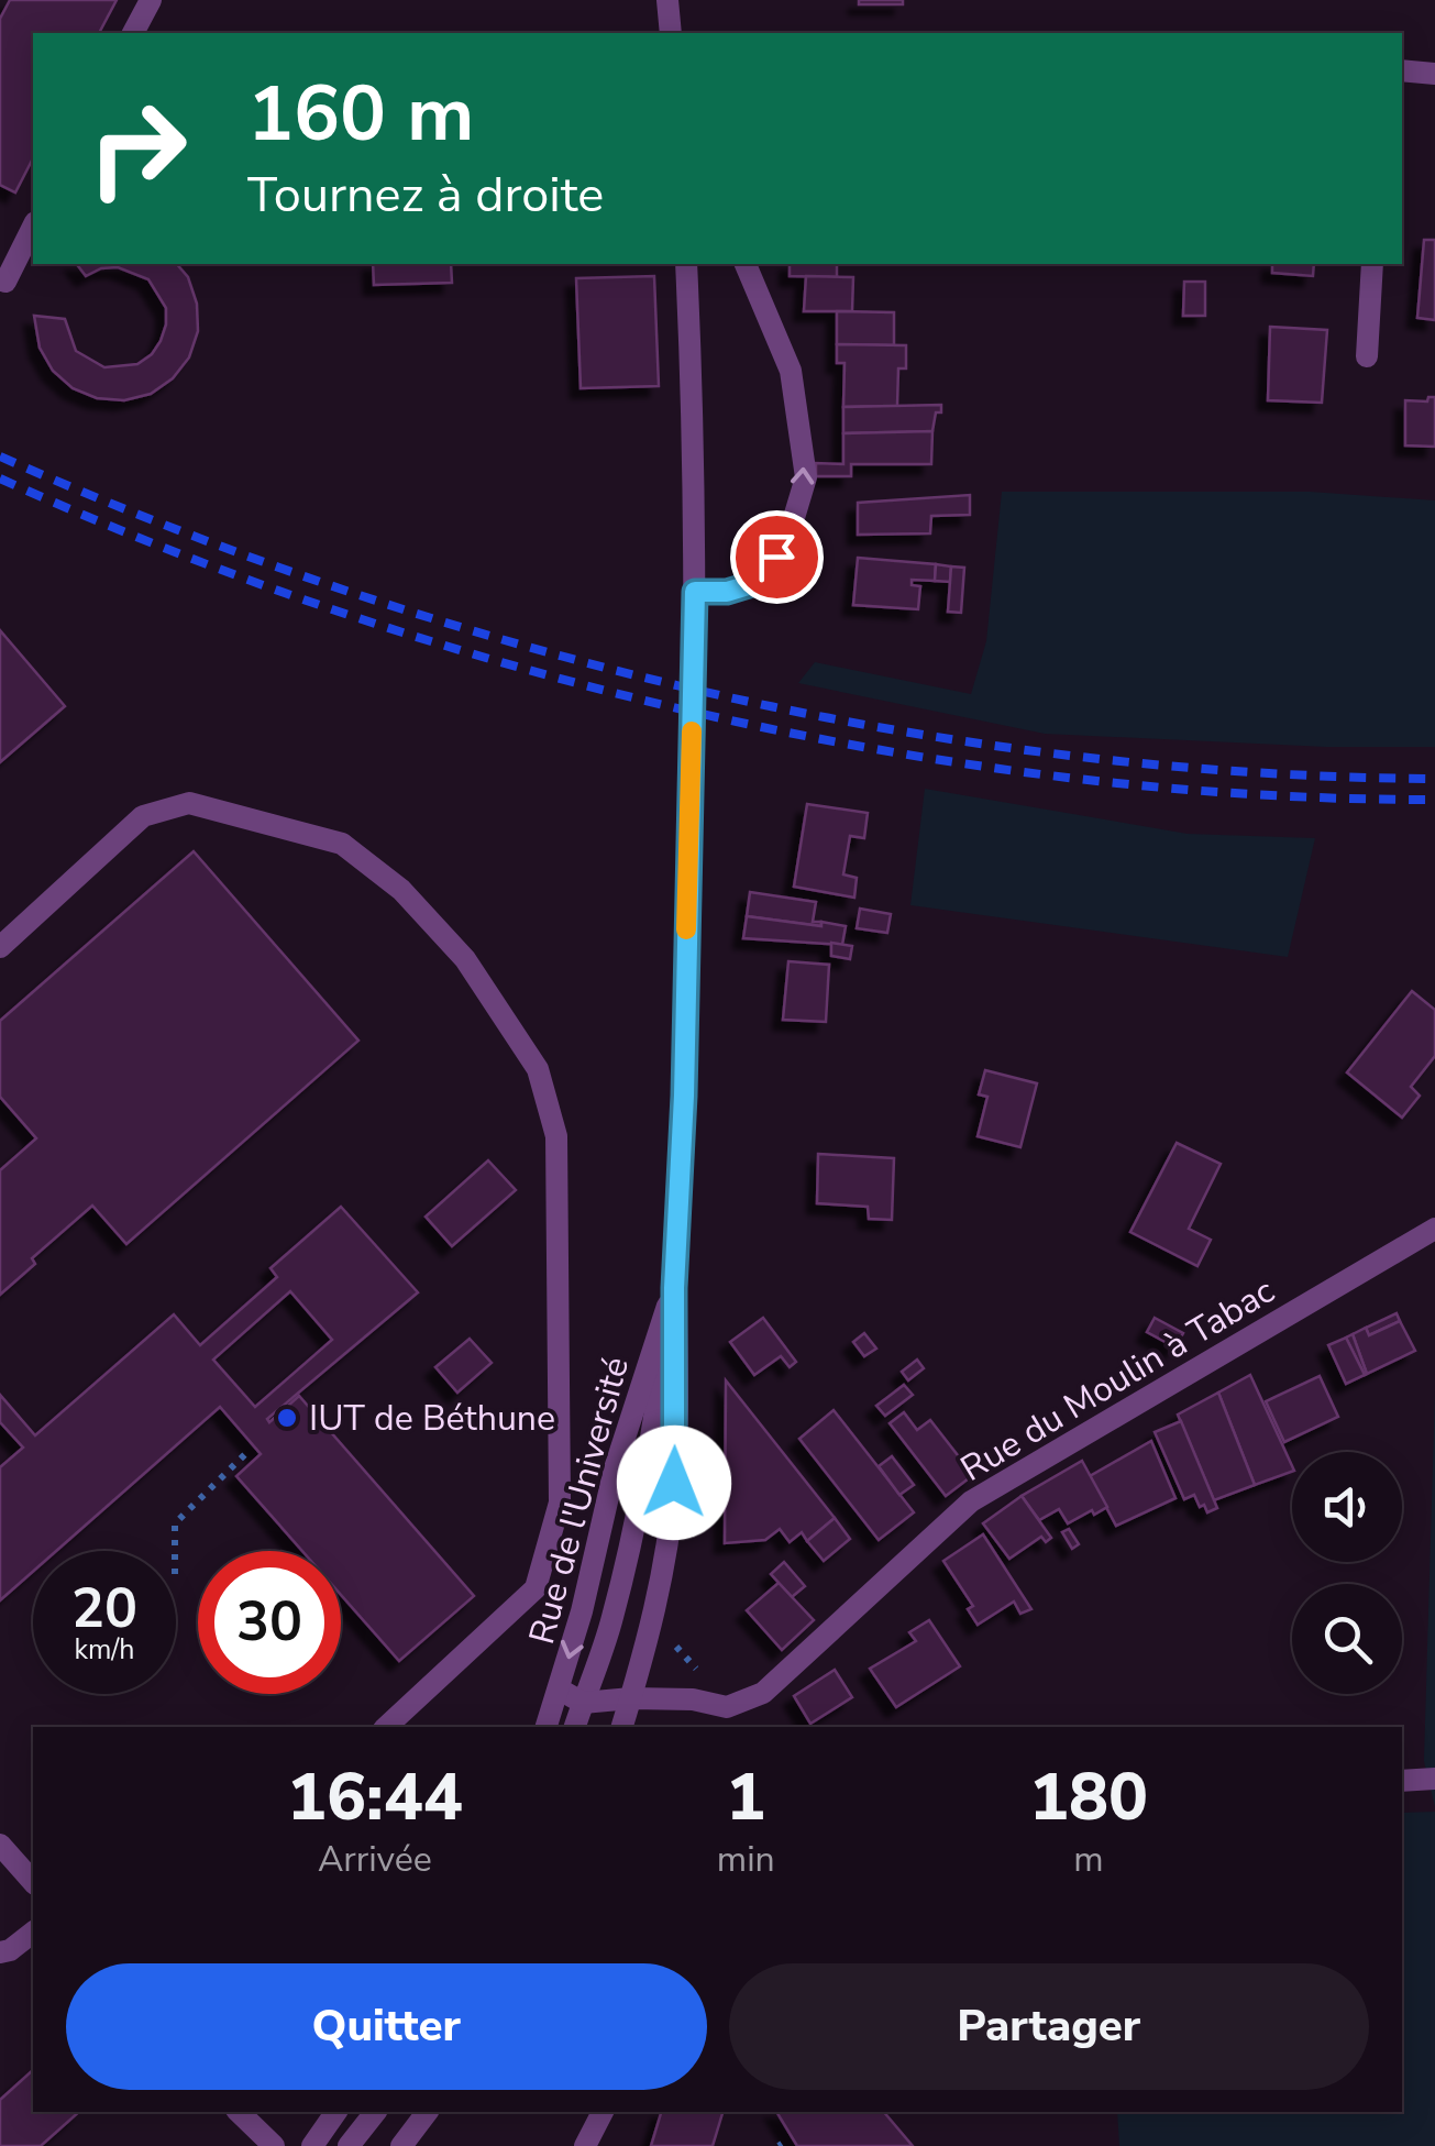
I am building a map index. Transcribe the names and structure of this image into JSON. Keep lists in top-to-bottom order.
{
  "streets": {
    "street": ["Rue du Moulin à Tabac", "Rue de l'Université"]
  },
  "crossings": [
    ["Rue du Moulin à Tabac", "Rue de l'Université"]
  ],
  "places": ["IUT de Béthune"],
  "page": {
    "turn": ["160 m", "Tournez à droite"],
    "speed": "20 km/h",
    "limit": "30",
    "eta": [
      "16:44",
      "Arrivée",
      "1",
      "min",
      "180",
      "m"
    ],
    "buttons": ["Quitter", "Partager"]
  }
}
